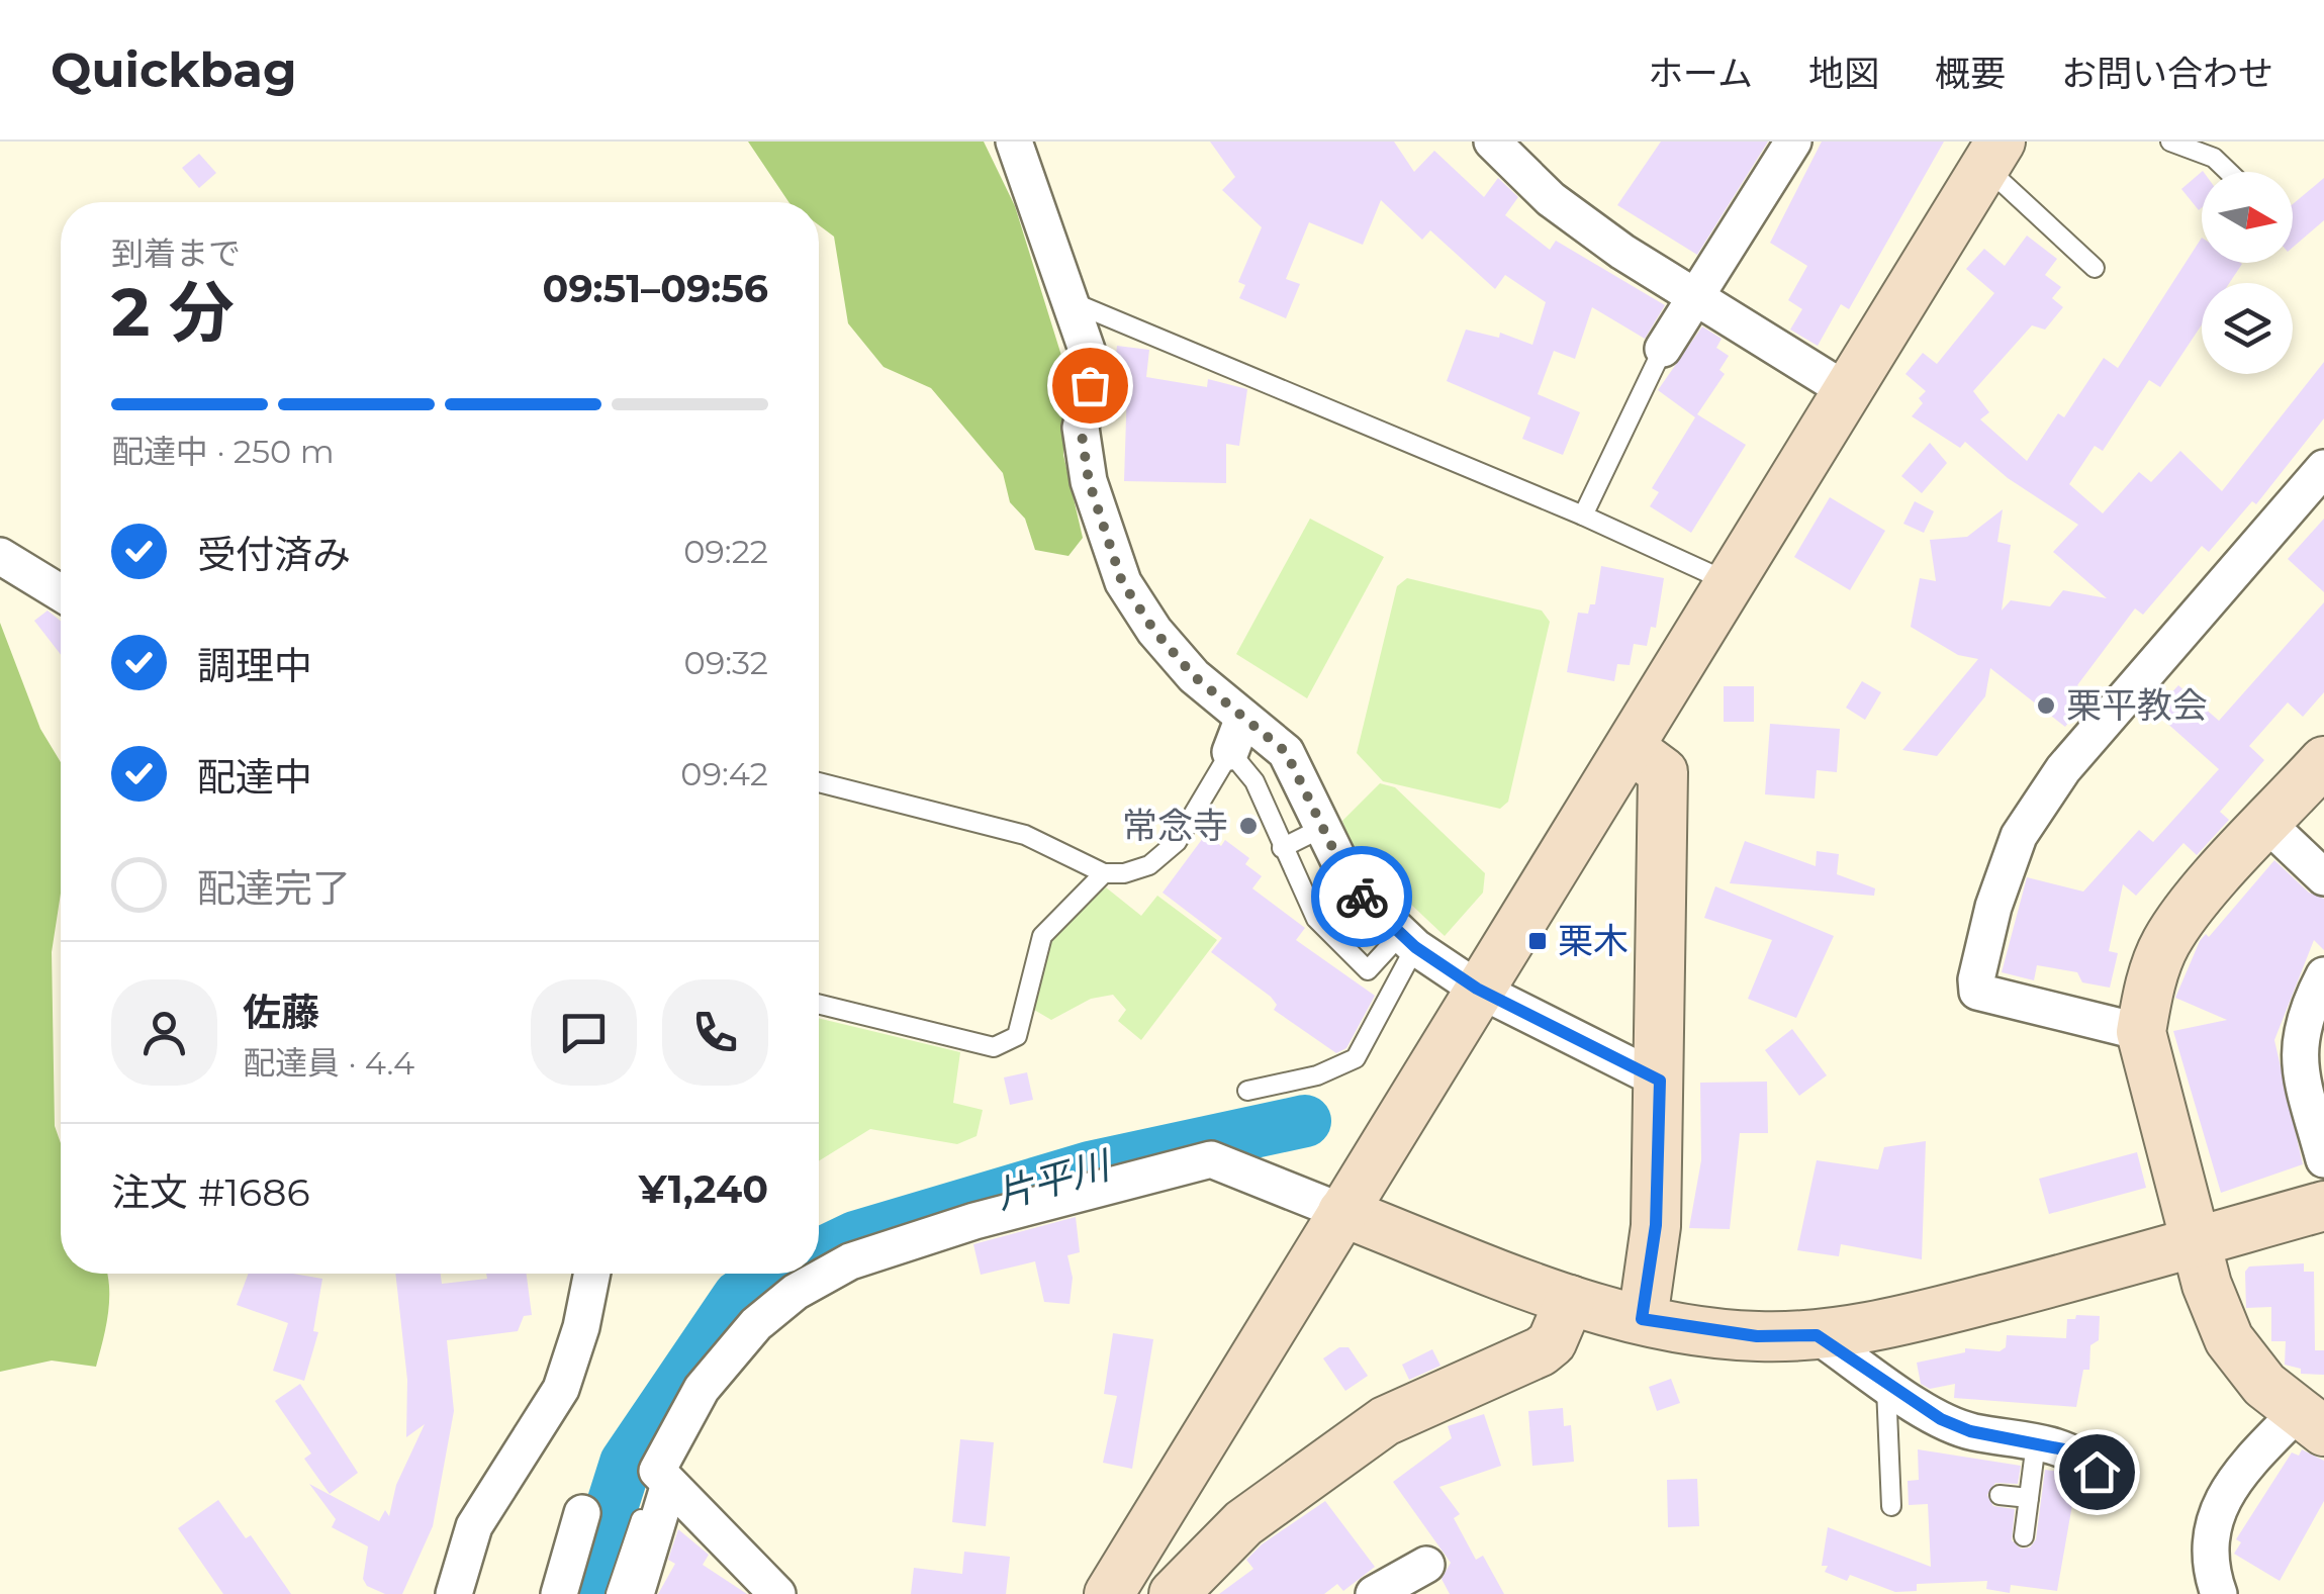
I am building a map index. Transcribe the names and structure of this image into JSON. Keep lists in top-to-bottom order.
{
  "water": ["片平川"],
  "places": {
    "other": ["栗平教会", "常念寺"],
    "transit": ["栗木"]
  },
  "north": "right",
  "page": {
    "header": "Quickbag",
    "nav": [
      "ホーム",
      "地図",
      "概要",
      "お問い合わせ"
    ],
    "heading": ["2 分", "到着まで", "09:51–09:56"],
    "panel": [
      "佐藤",
      "配達員 · 4.4",
      "注文 #1686",
      "¥1,240"
    ],
    "bar": "配達中 · 250 m",
    "list": [
      ["受付済み", "09:22"],
      ["調理中", "09:32"],
      ["配達中", "09:42"],
      "配達完了"
    ]
  }
}
